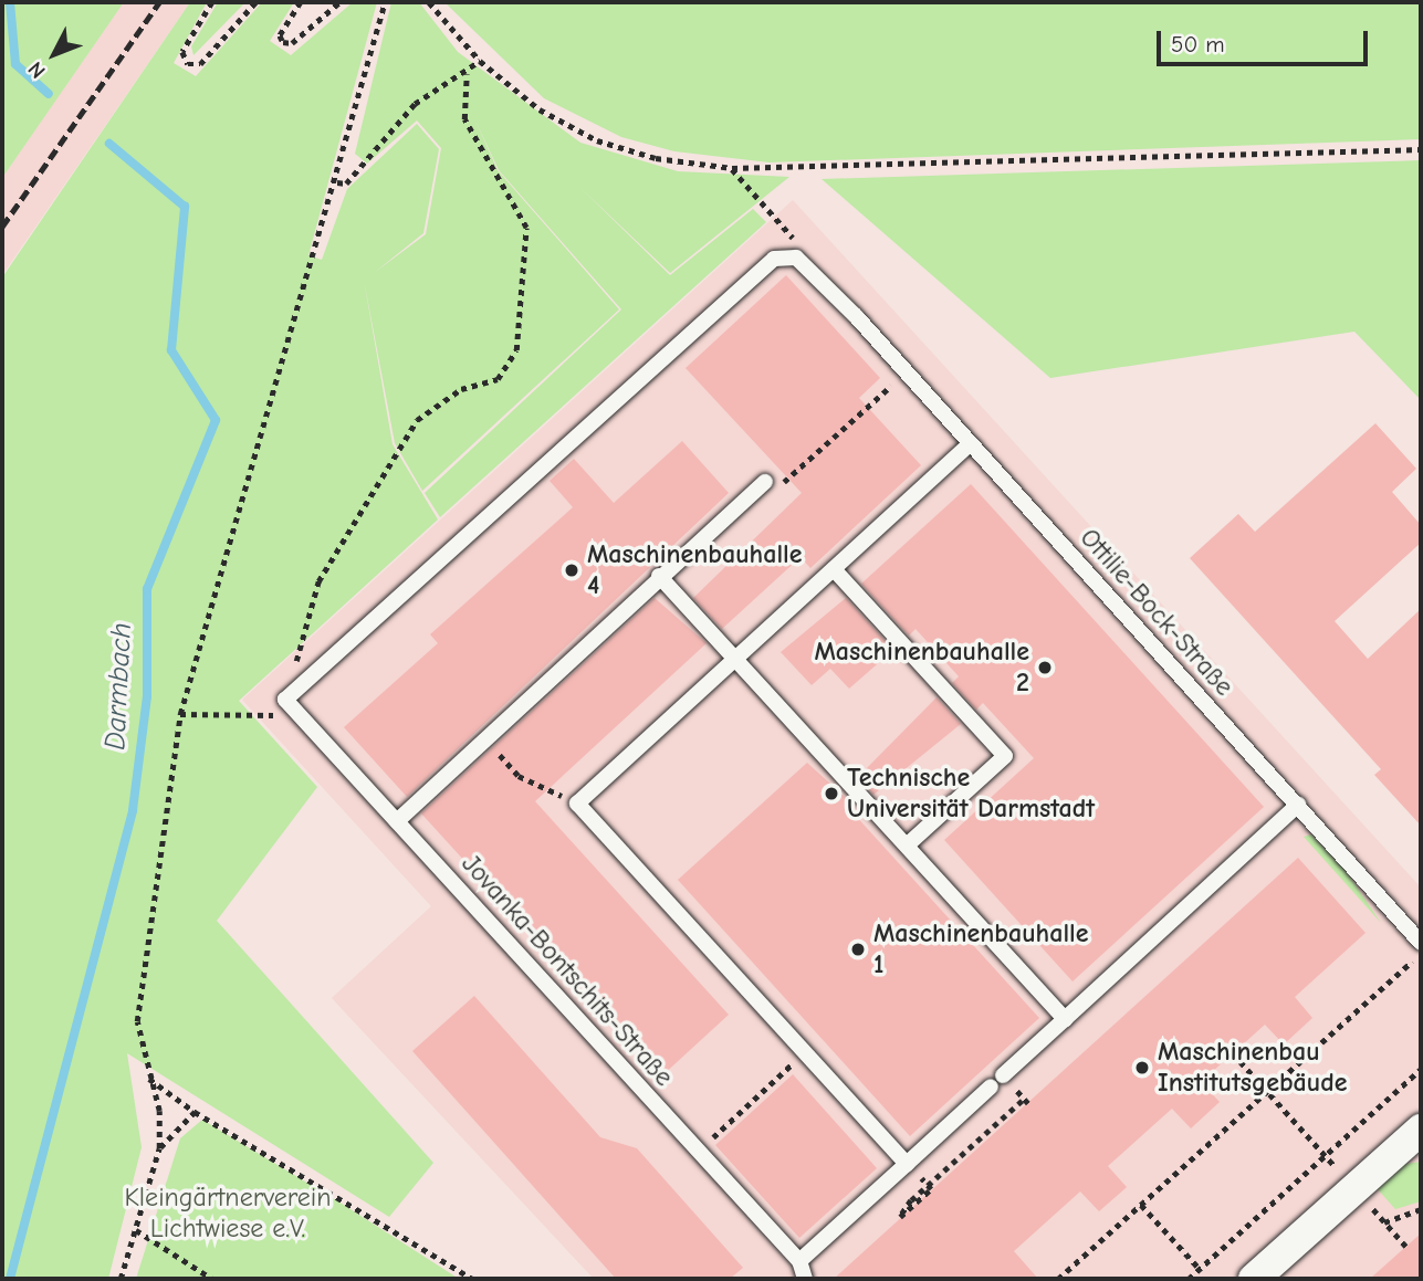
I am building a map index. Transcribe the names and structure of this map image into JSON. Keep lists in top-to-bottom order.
{
  "streets": {
    "lane": ["Ottilie-Bock-Straße", "Jovanka-Bontschits-Straße"]
  },
  "crossings": [
    ["Ottilie-Bock-Straße", "Jovanka-Bontschits-Straße"]
  ],
  "water": ["Darmbach"],
  "parks": ["Kleingärtnerverein Lichtwiese e.V."],
  "places": [
    "Maschinenbauhalle 4",
    "Maschinenbauhalle 2",
    "Technische Universität Darmstadt",
    "Maschinenbauhalle 1",
    "Maschinenbau Institutsgebäude"
  ],
  "scale_bar": "50 m",
  "north": "bottom left"
}
